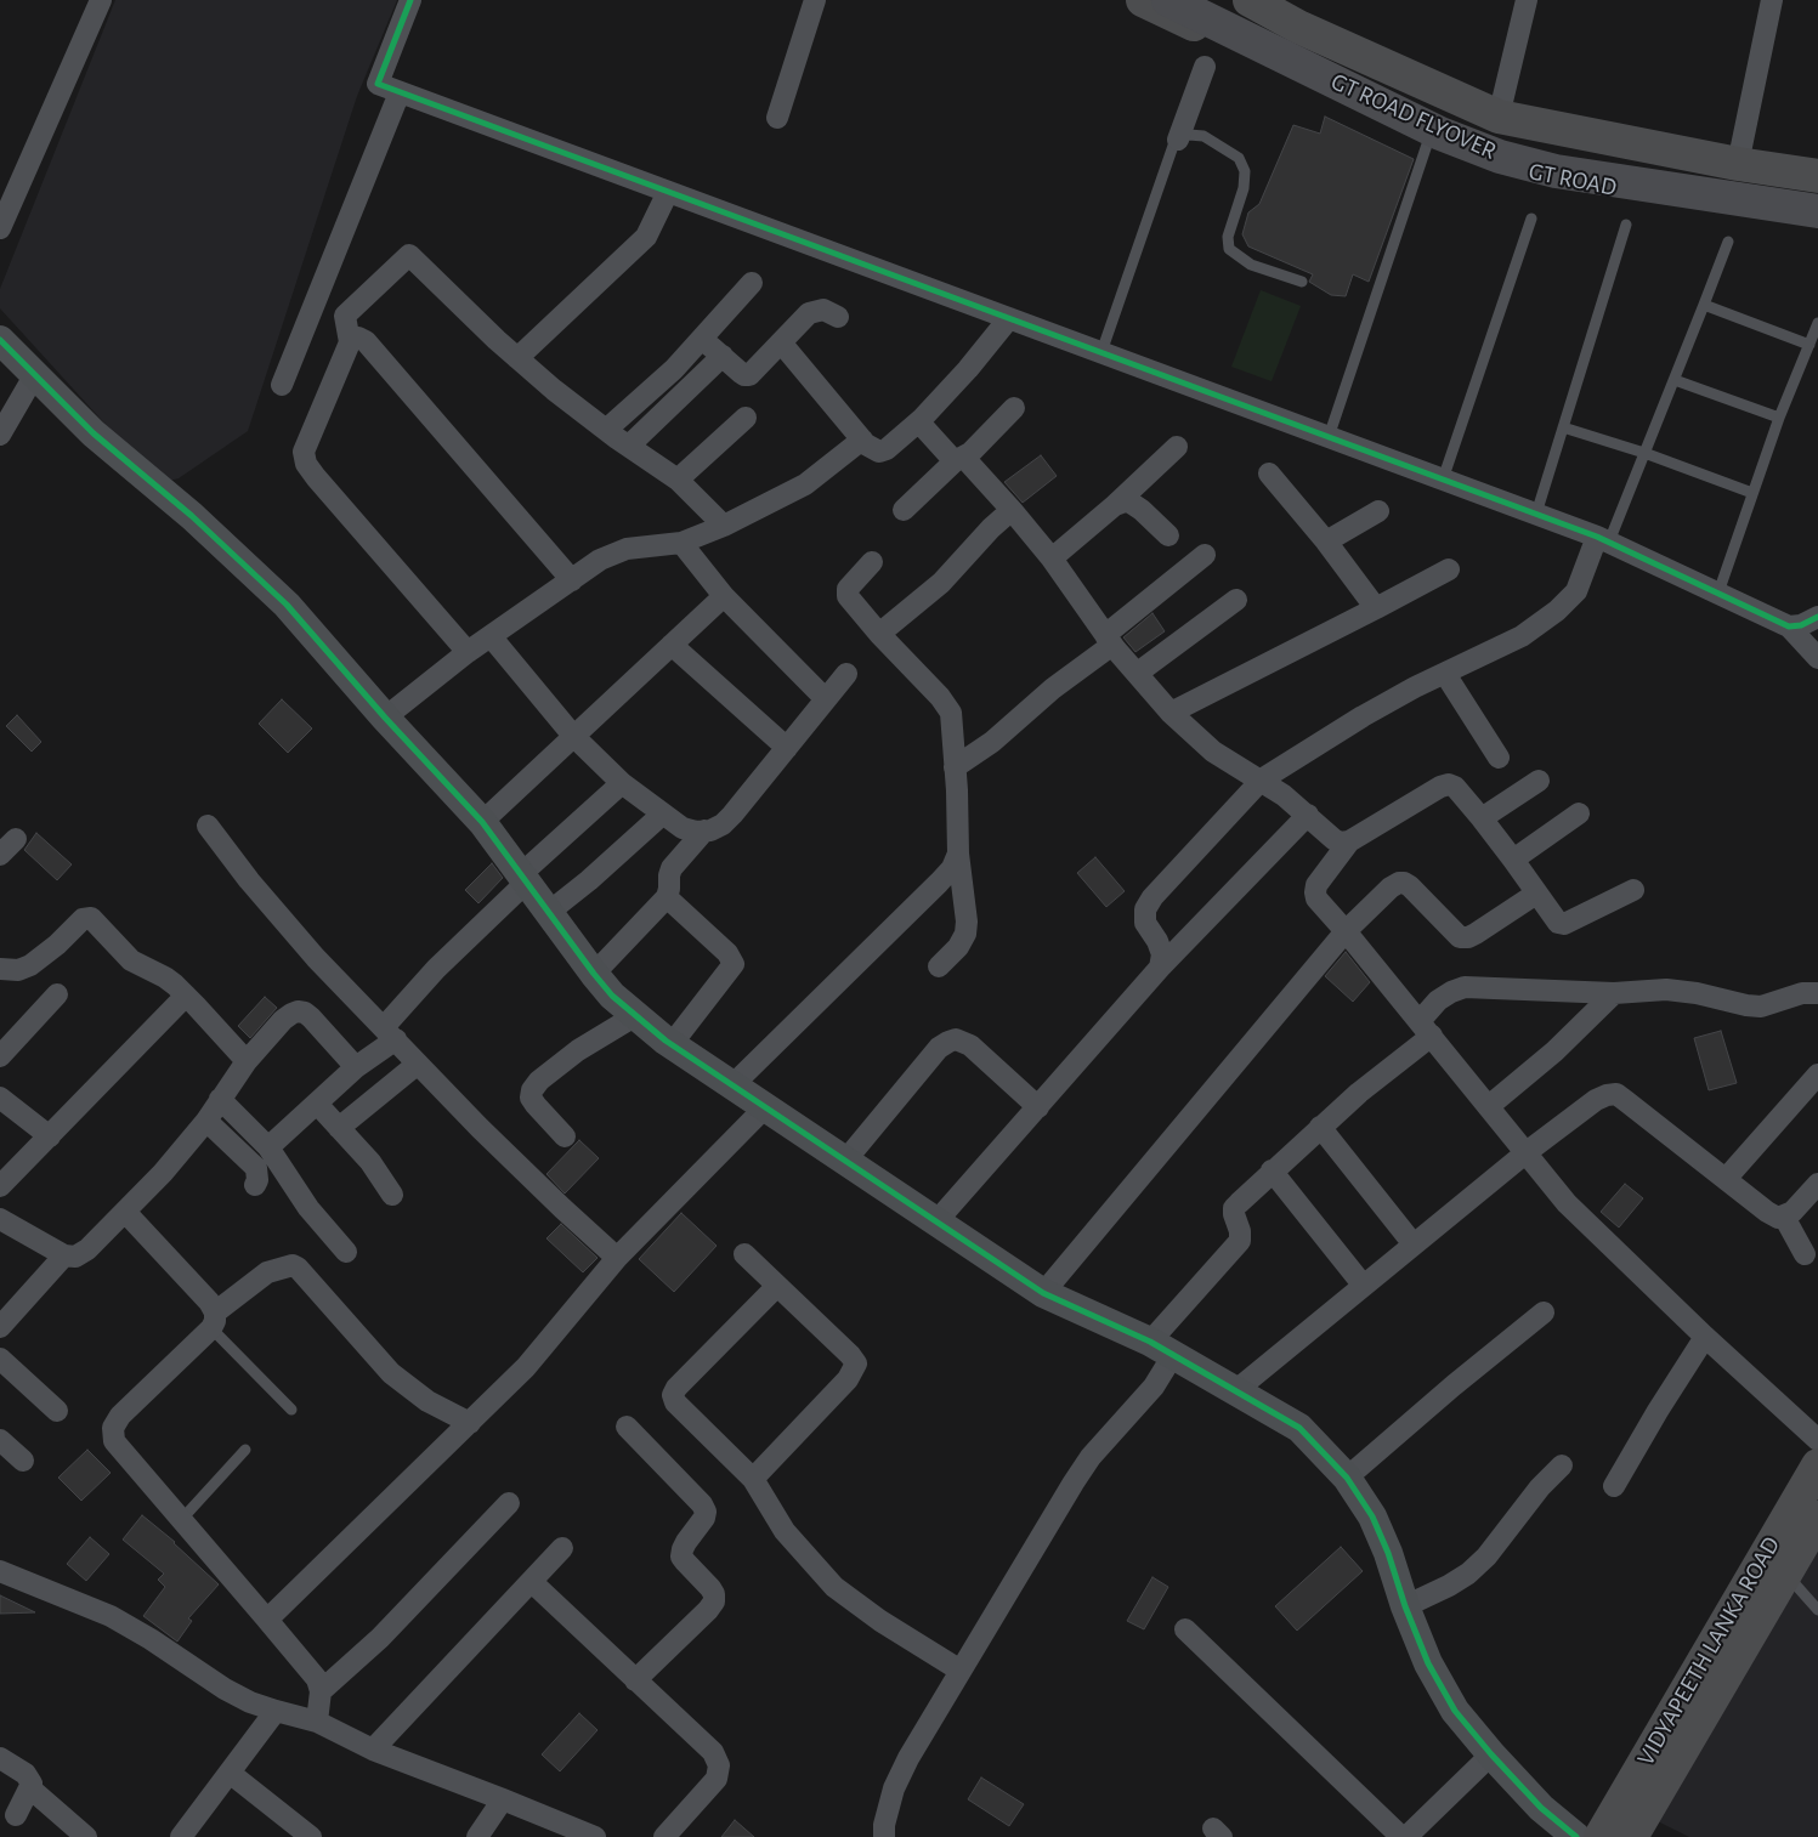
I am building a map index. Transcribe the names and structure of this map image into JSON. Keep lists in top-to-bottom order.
{
  "streets": {
    "highway": ["GT ROAD FLYOVER"],
    "main road": ["GT ROAD", "VIDYAPEETH LANKA ROAD"]
  }
}
